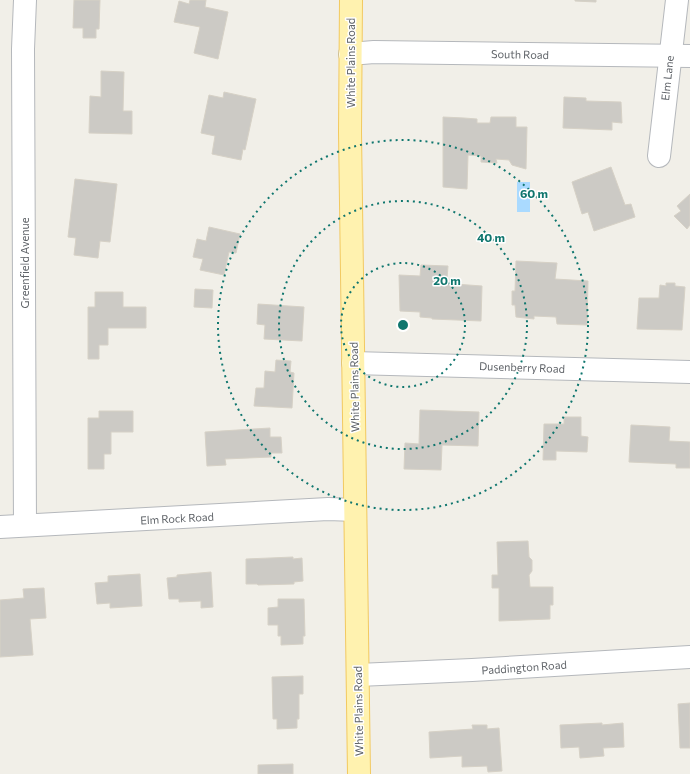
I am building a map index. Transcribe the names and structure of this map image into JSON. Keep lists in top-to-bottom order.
{
  "streets": {
    "main road": ["White Plains Road"],
    "street": [
      "South Road",
      "Elm Lane",
      "Greenfield Avenue",
      "Dusenberry Road",
      "Elm Rock Road",
      "Paddington Road"
    ]
  },
  "crossings": [
    ["South Road", "White Plains Road"],
    ["South Road", "Elm Lane"],
    ["White Plains Road", "Dusenberry Road"],
    ["White Plains Road", "Elm Rock Road"],
    ["White Plains Road", "Paddington Road"],
    ["Greenfield Avenue", "Elm Rock Road"]
  ],
  "rings": ["60 m", "40 m", "20 m"]
}
